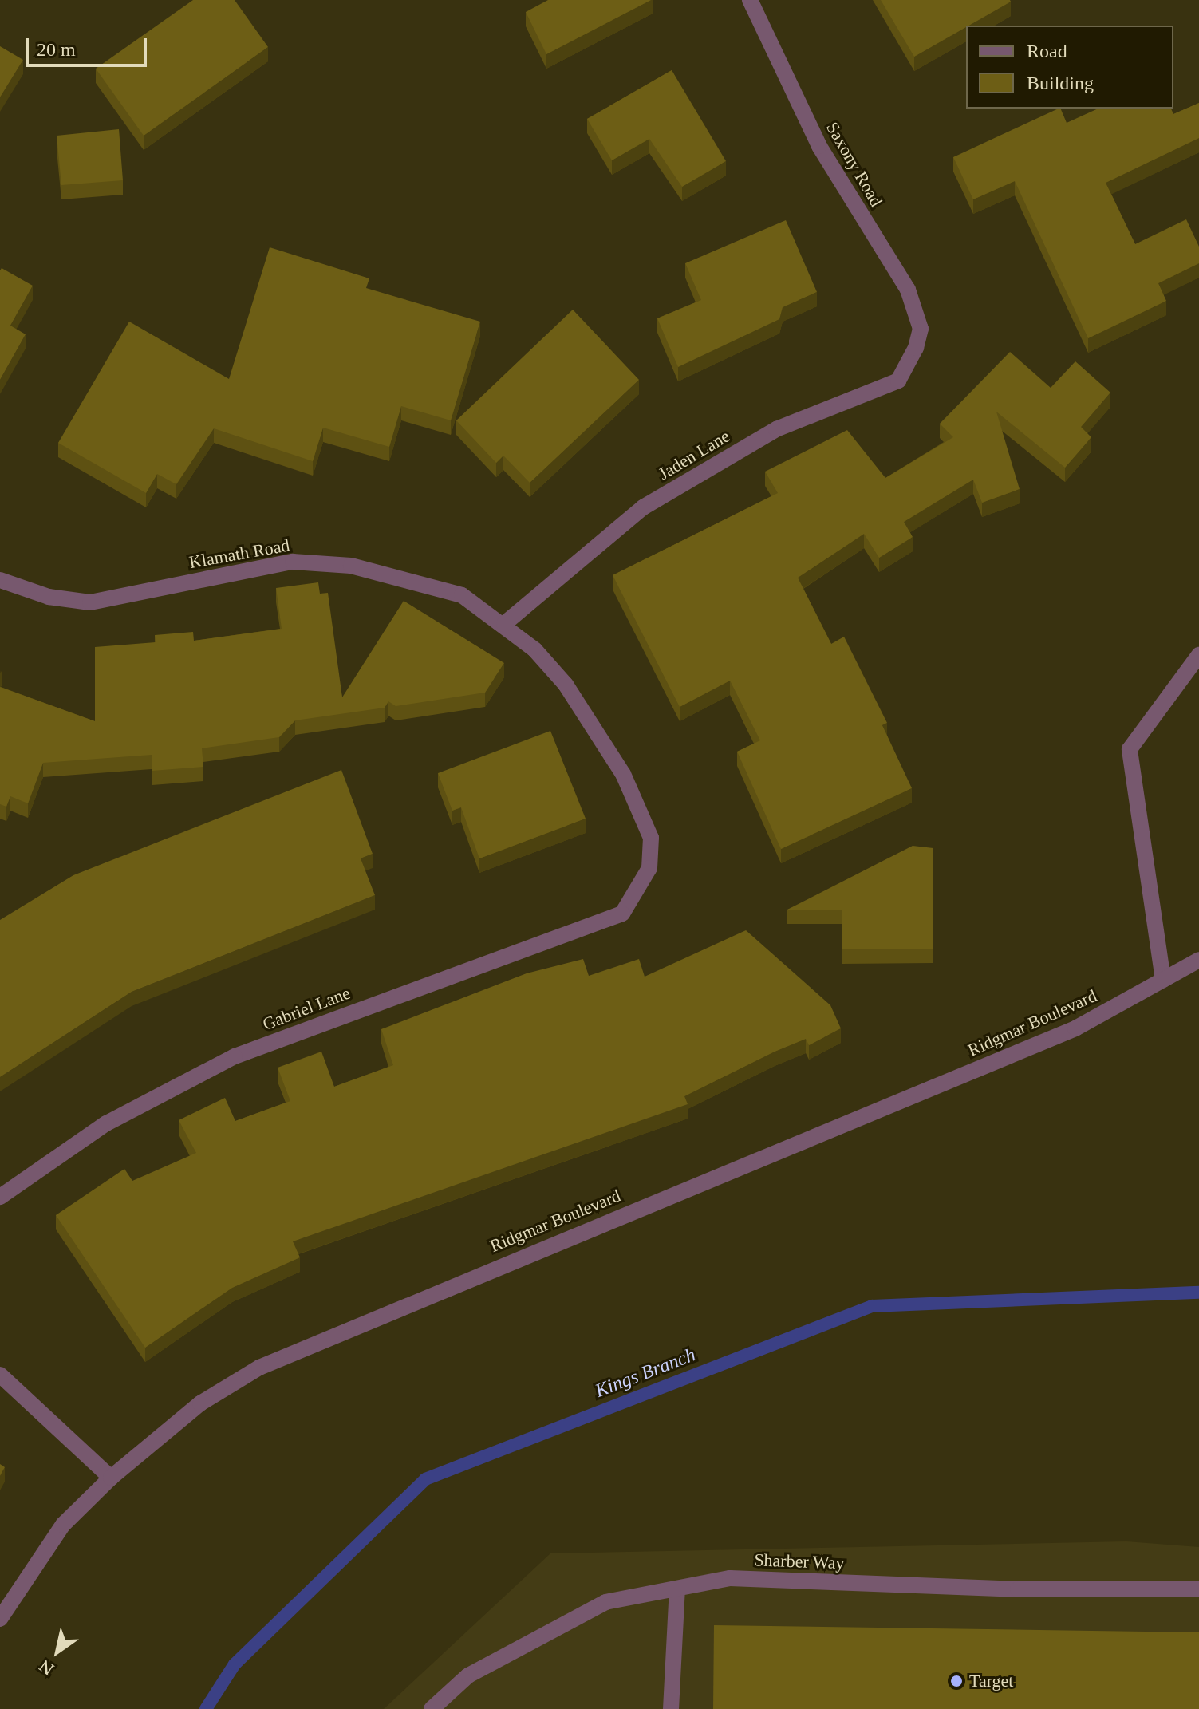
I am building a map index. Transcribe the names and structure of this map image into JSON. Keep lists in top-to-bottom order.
{
  "streets": {
    "street": [
      "Saxony Road",
      "Jaden Lane",
      "Klamath Road",
      "Gabriel Lane",
      "Ridgmar Boulevard",
      "Sharber Way"
    ]
  },
  "crossings": [
    ["Saxony Road", "Jaden Lane"],
    ["Jaden Lane", "Klamath Road"],
    ["Klamath Road", "Gabriel Lane"]
  ],
  "water": ["Kings Branch"],
  "places": ["Target"],
  "legend": ["Road", "Building"],
  "scale_bar": "20 m",
  "north": "bottom left"
}
